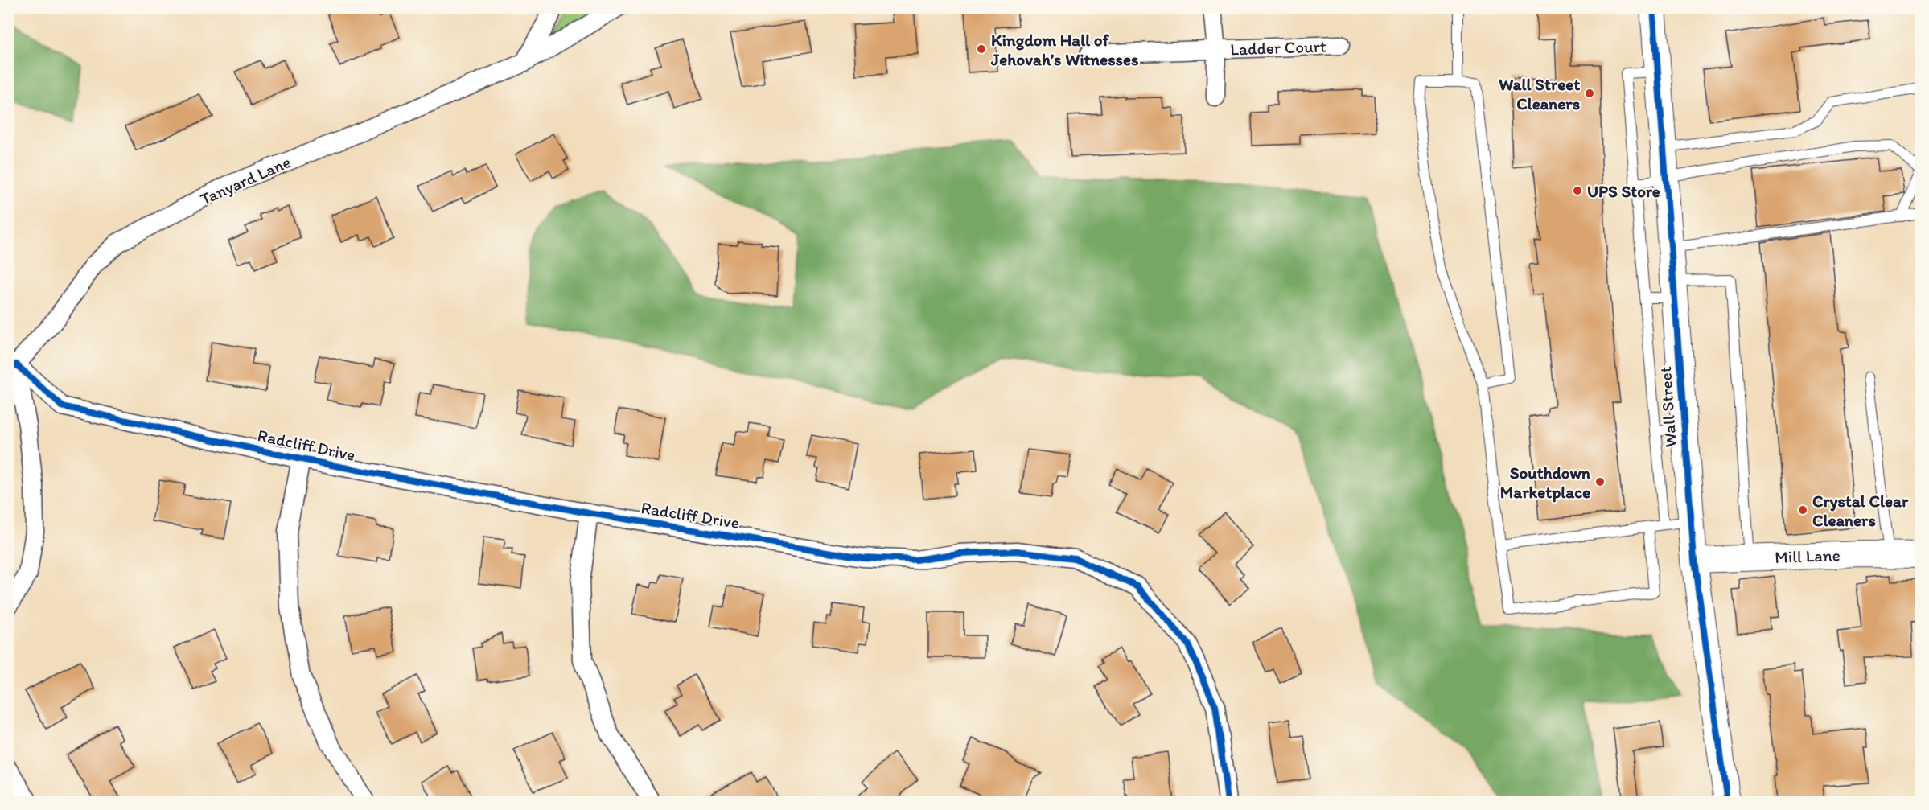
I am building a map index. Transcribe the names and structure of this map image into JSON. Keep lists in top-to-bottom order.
{
  "streets": {
    "street": [
      "Ladder Court",
      "Tanyard Lane",
      "Wall Street",
      "Radcliff Drive",
      "Mill Lane"
    ]
  },
  "crossings": [
    ["Tanyard Lane", "Radcliff Drive"],
    ["Wall Street", "Mill Lane"]
  ],
  "places": [
    "Kingdom Hall of Jehovah’s Witnesses",
    "Wall Street Cleaners",
    "UPS Store",
    "Southdown Marketplace",
    "Crystal Clear Cleaners"
  ]
}
